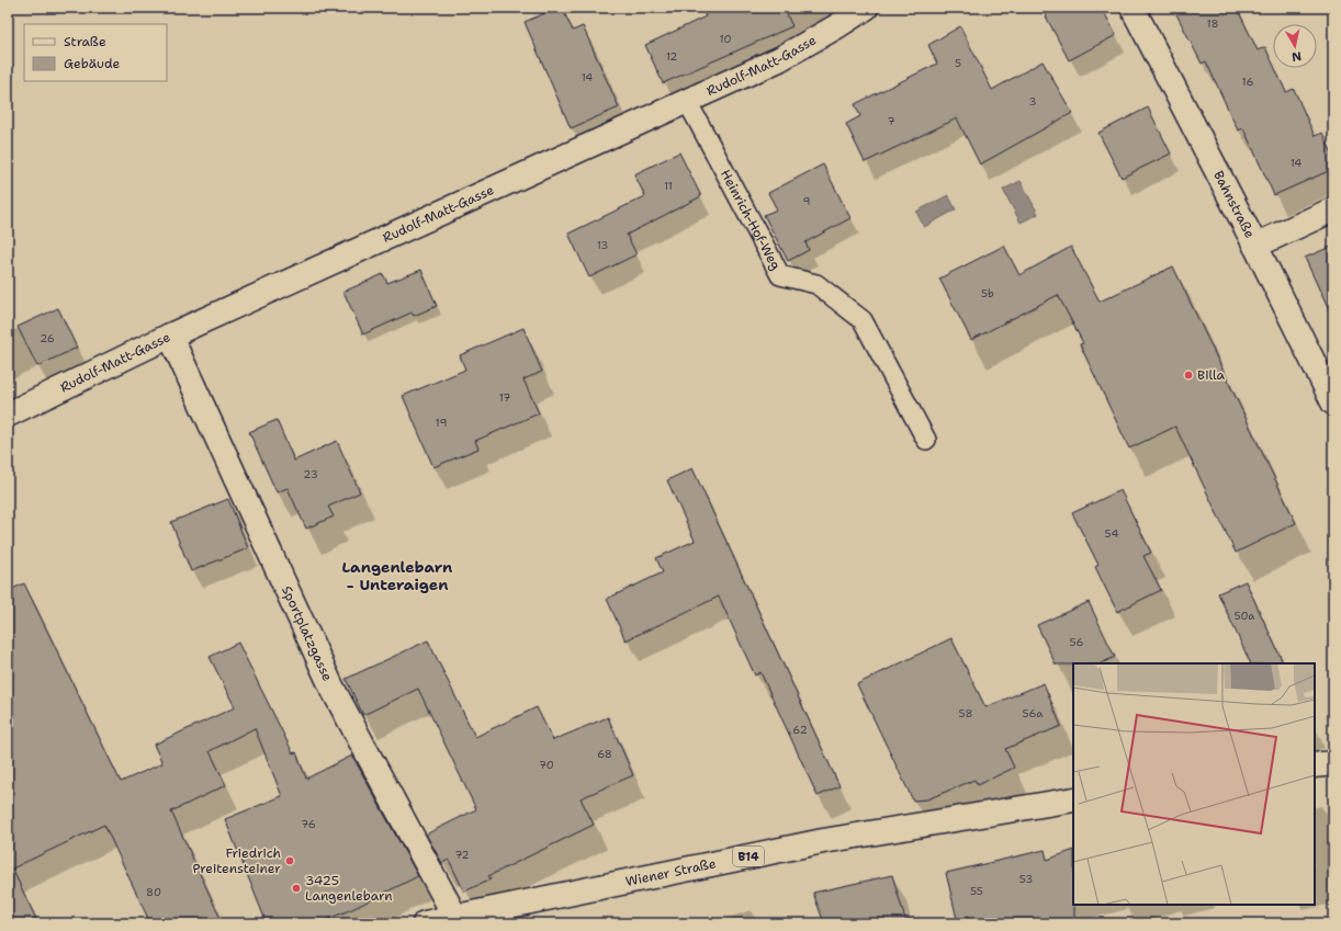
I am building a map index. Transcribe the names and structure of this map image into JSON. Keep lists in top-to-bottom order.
{
  "streets": {
    "street": [
      "Rudolf-Matt-Gasse",
      "Bahnstraße",
      "Sportplatzgasse",
      "B14",
      "Wiener Straße"
    ],
    "lane": ["Heinrich-Hof-Weg"]
  },
  "crossings": [
    ["Rudolf-Matt-Gasse", "Heinrich-Hof-Weg"],
    ["Rudolf-Matt-Gasse", "Sportplatzgasse"],
    ["Sportplatzgasse", "Wiener Straße"]
  ],
  "districts": ["Langenlebarn - Unteraigen"],
  "places": ["Billa", "Friedrich Preitensteiner", "3425 Langenlebarn"],
  "house_numbers": [
    "18",
    "10",
    "12",
    "5",
    "14",
    "16",
    "3",
    "7",
    "14",
    "11",
    "9",
    "13",
    "5b",
    "26",
    "17",
    "19",
    "23",
    "54",
    "50a",
    "56",
    "58",
    "56a",
    "62",
    "68",
    "70",
    "76",
    "72",
    "53",
    "55",
    "80"
  ],
  "legend": ["Straße", "Gebäude"],
  "north": "bottom"
}
